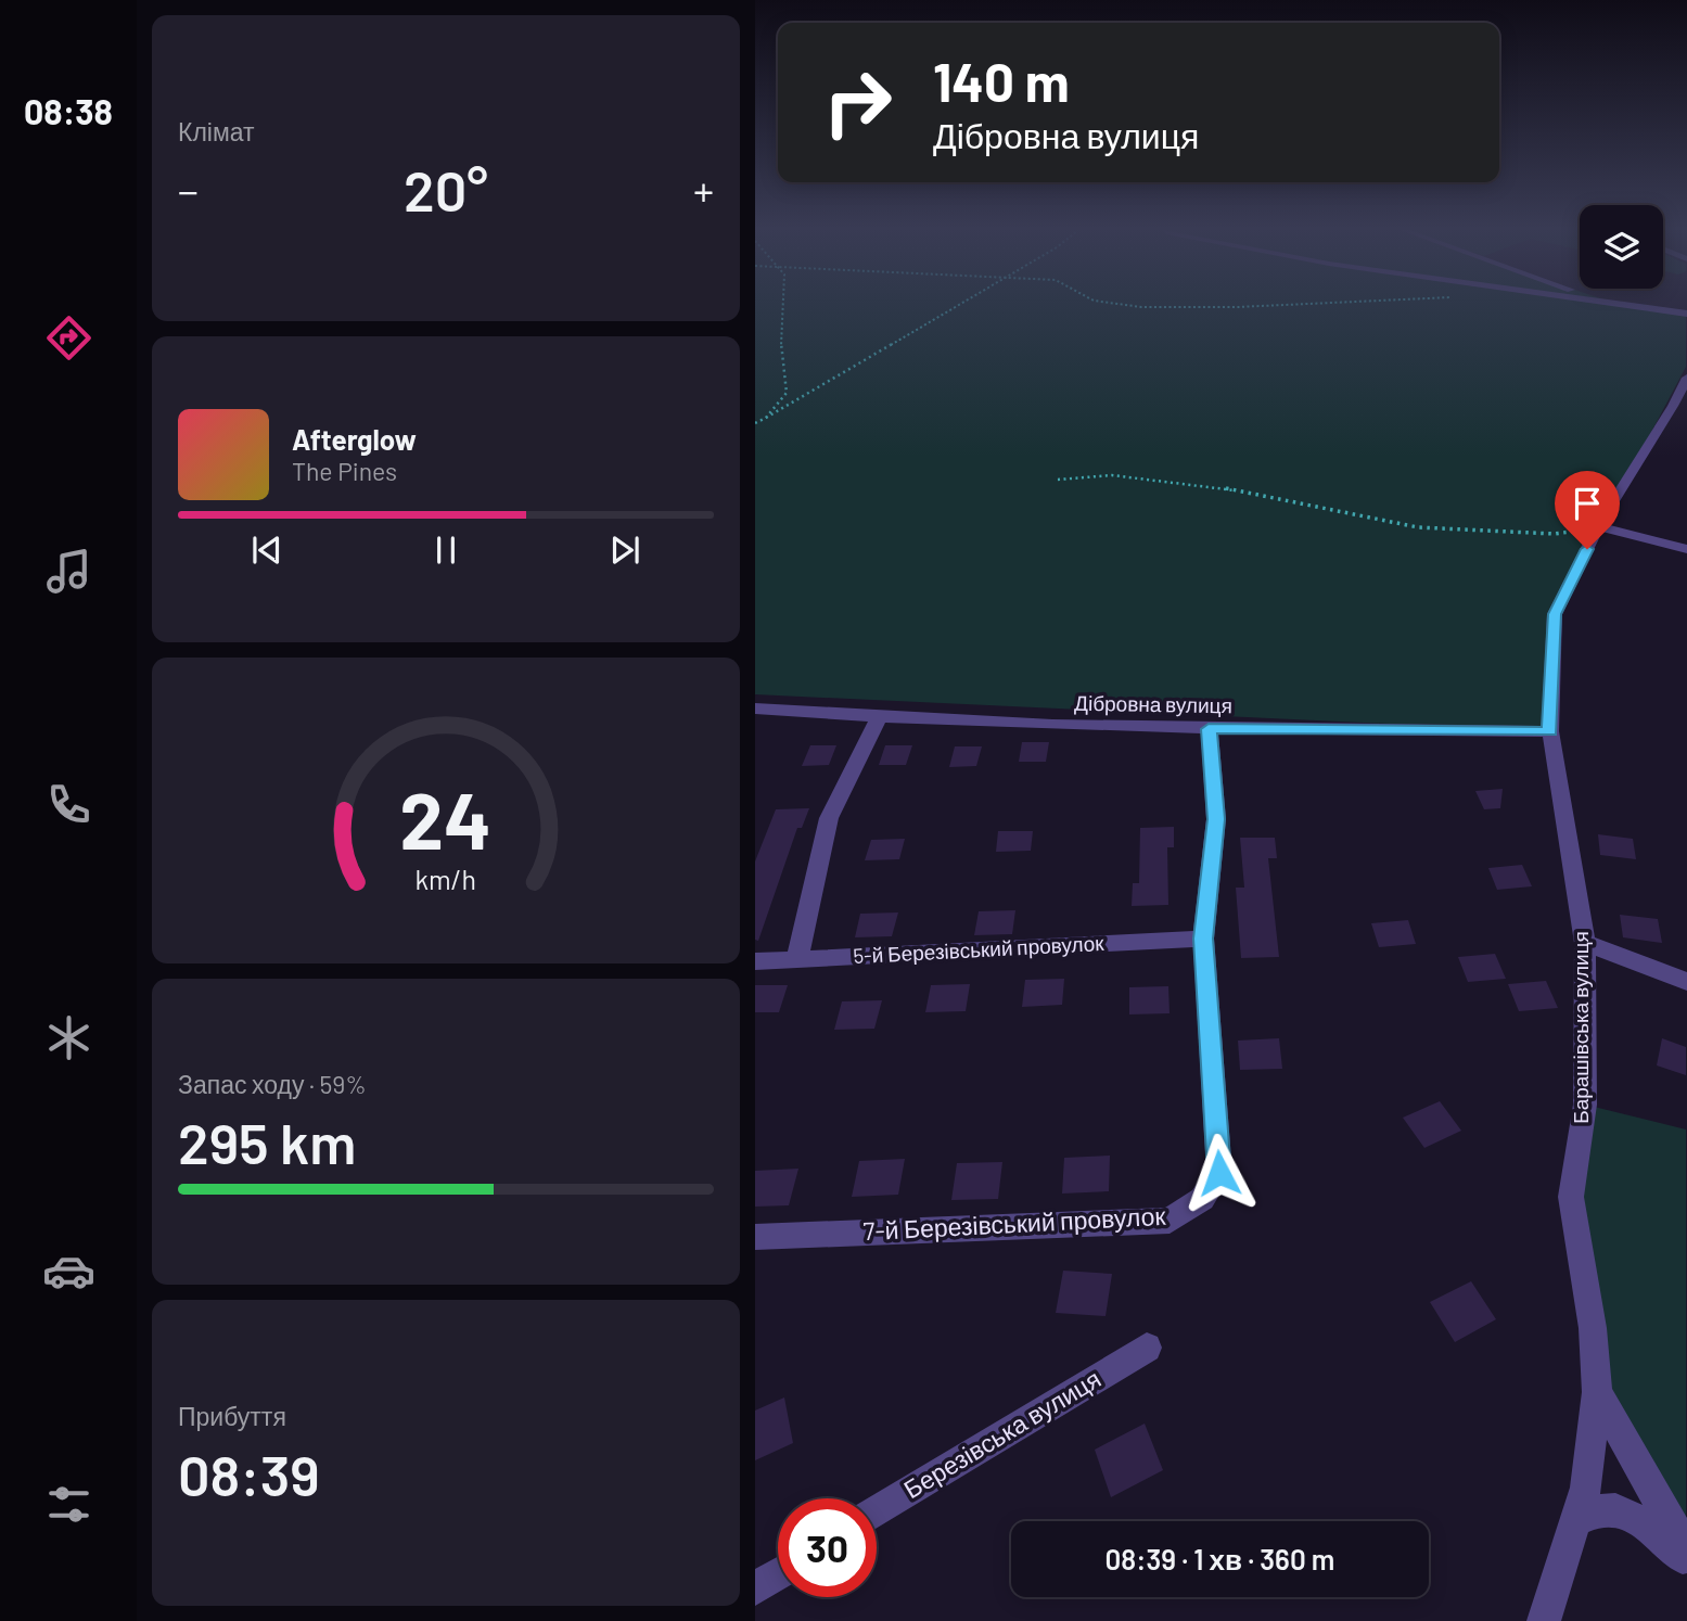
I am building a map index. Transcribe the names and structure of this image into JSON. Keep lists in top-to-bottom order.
{
  "streets": {
    "street": [
      "Дібровна вулиця",
      "5-й Березівський провулок",
      "Барашівська вулиця",
      "7-й Березівський провулок",
      "Березівська вулиця"
    ]
  },
  "crossings": [
    ["Дібровна вулиця", "Барашівська вулиця"],
    ["Дібровна вулиця", "7-й Березівський провулок"],
    ["5-й Березівський провулок", "7-й Березівський провулок"]
  ],
  "page": {
    "tabs": "08:38",
    "tile": [
      "Клімат",
      ["Запас ходу · 59%", "295 km"],
      ["Прибуття", "08:39"]
    ],
    "turn": ["140 m", "Дібровна вулиця"],
    "heat": ["−", "20°", "+"],
    "song": ["Afterglow", "The Pines"],
    "limit": "30",
    "trip": "08:39 · 1 хв · 360 m",
    "gauge": ["24", "km/h"]
  }
}
